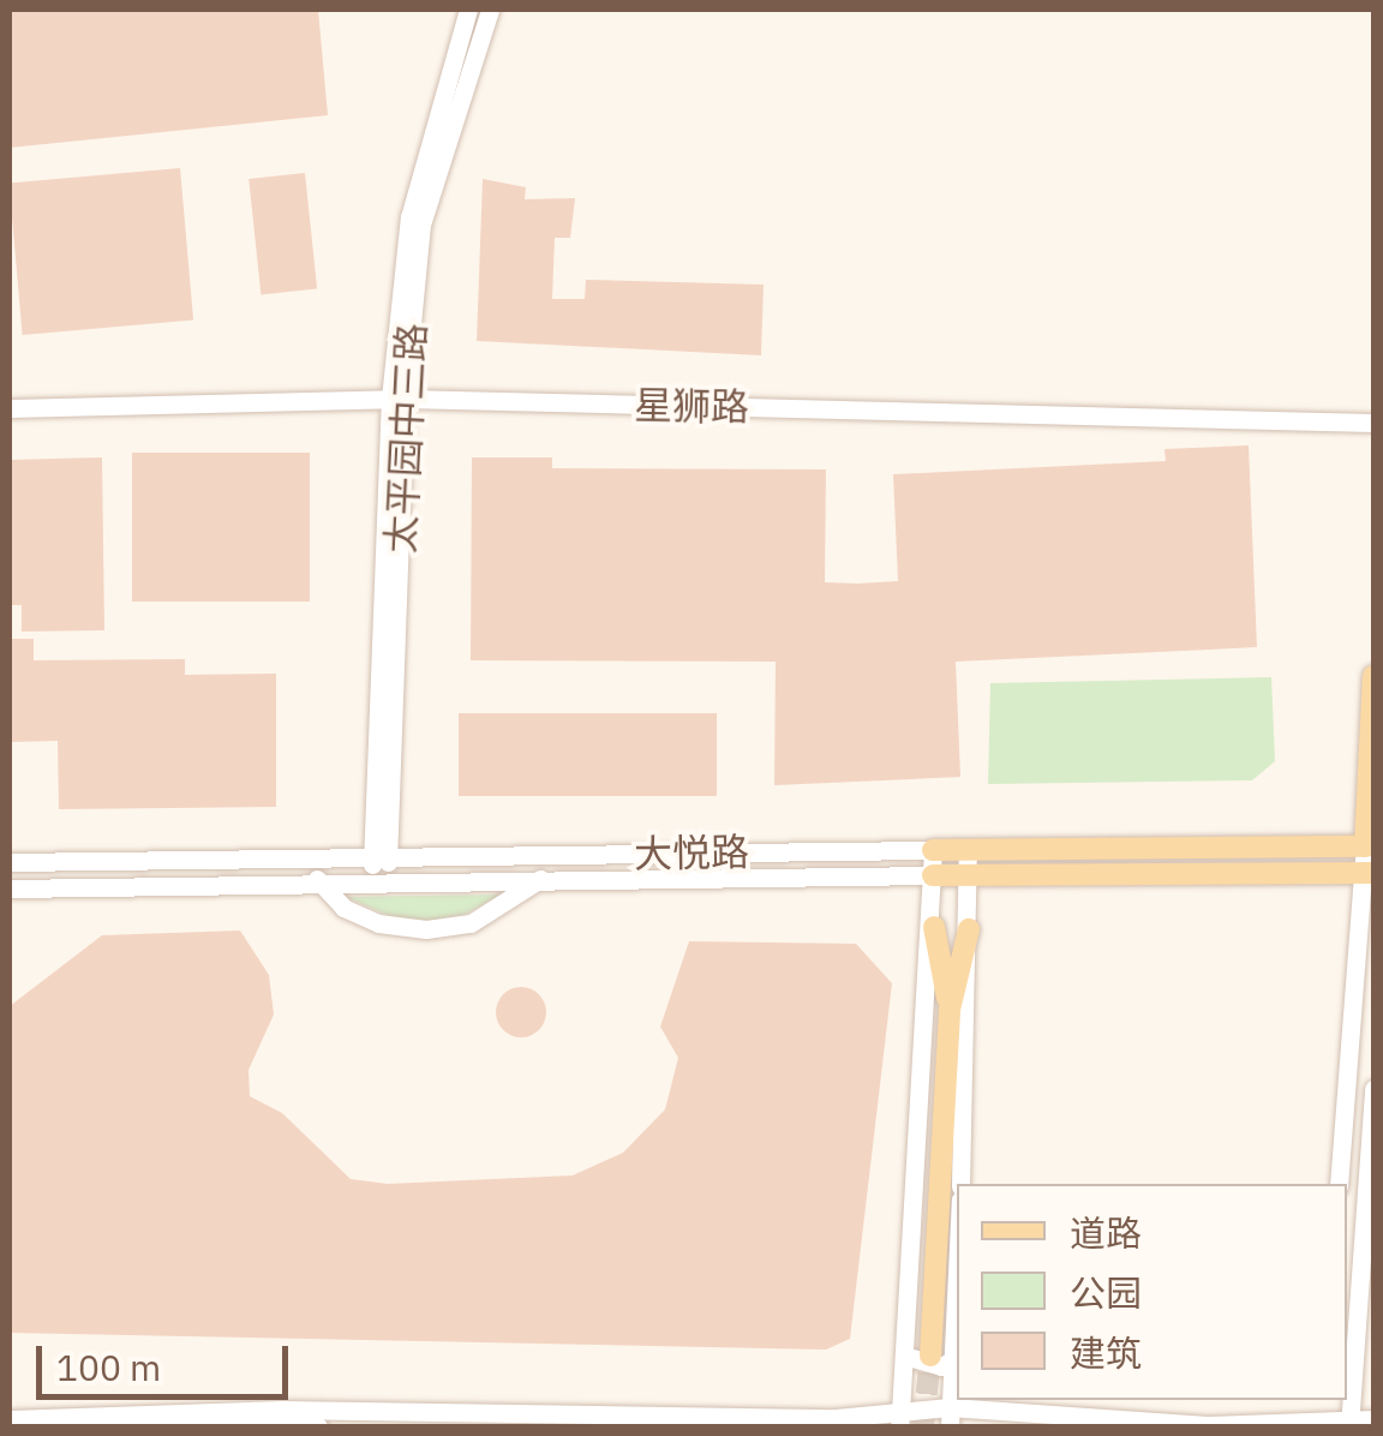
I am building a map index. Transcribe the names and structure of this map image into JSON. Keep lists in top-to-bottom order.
{
  "streets": {
    "main road": ["大悦路"],
    "street": ["星狮路", "太平园中三路"]
  },
  "crossings": [
    ["星狮路", "太平园中三路"],
    ["太平园中三路", "大悦路"]
  ],
  "legend": ["道路", "公园", "建筑"],
  "scale_bar": "100 m"
}
